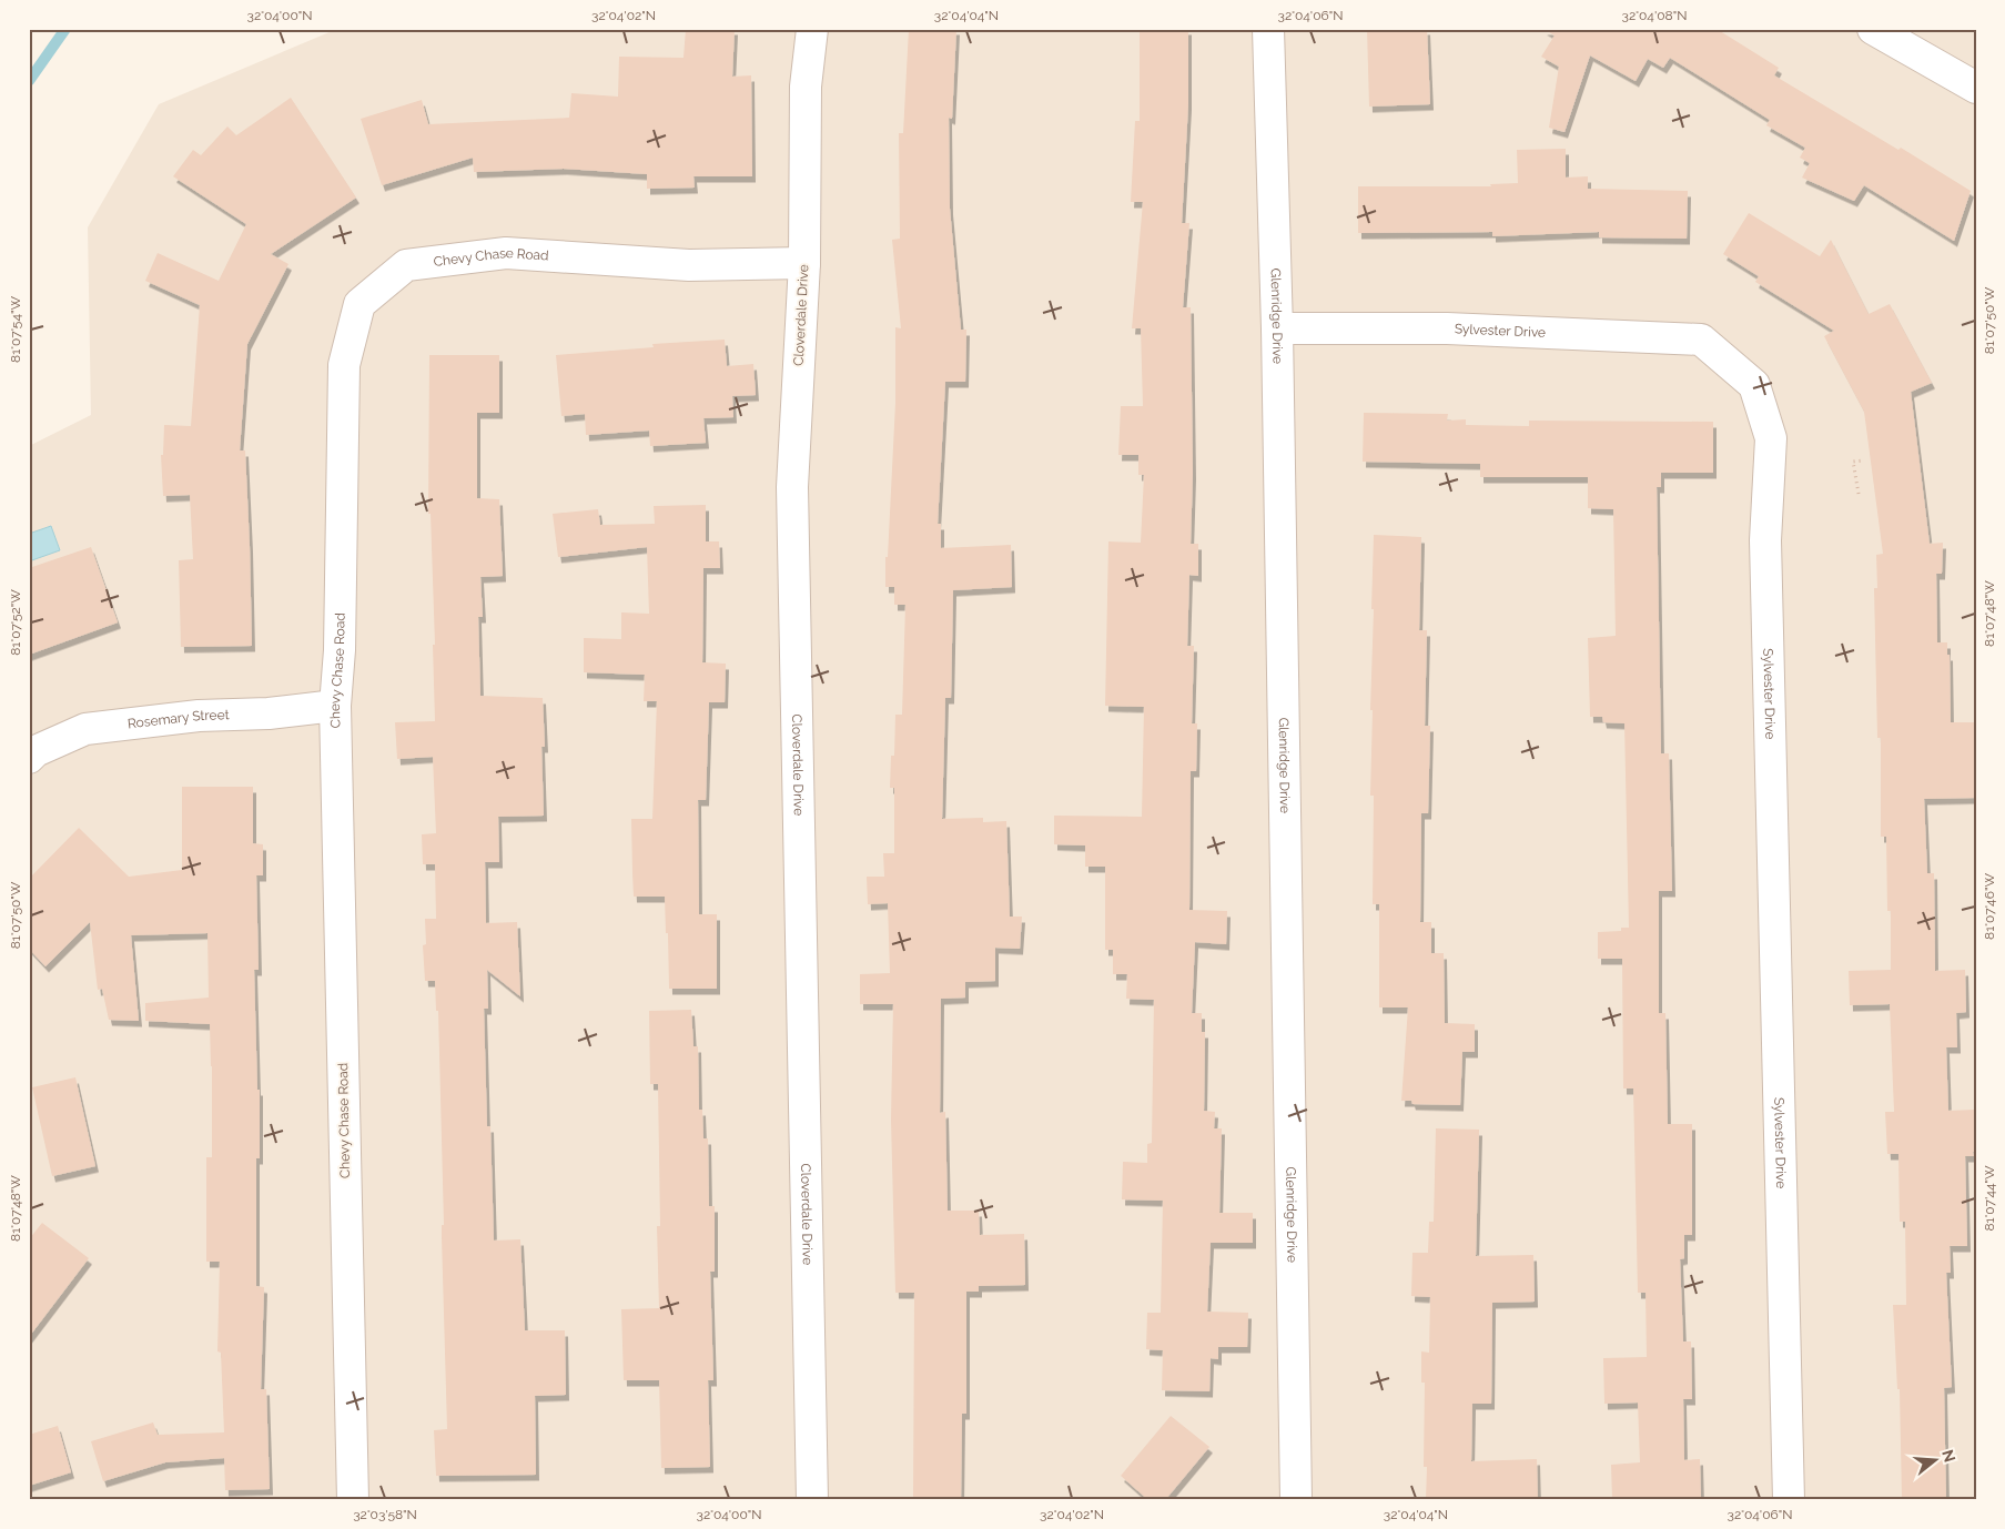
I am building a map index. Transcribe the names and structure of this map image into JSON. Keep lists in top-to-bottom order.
{
  "streets": {
    "street": [
      "Chevy Chase Road",
      "Cloverdale Drive",
      "Glenridge Drive",
      "Sylvester Drive",
      "Rosemary Street"
    ]
  },
  "crossings": [
    ["Chevy Chase Road", "Cloverdale Drive"],
    ["Chevy Chase Road", "Rosemary Street"],
    ["Glenridge Drive", "Sylvester Drive"]
  ],
  "north": "right",
  "coordinates": [
    "32°04'00\"N",
    "32°04'02\"N",
    "32°04'04\"N",
    "32°04'06\"N",
    "32°04'08\"N",
    "81°07'50\"W",
    "81°07'54\"W",
    "81°07'48\"W",
    "81°07'52\"W",
    "81°07'46\"W",
    "81°07'44\"W",
    "32°03'58\"N"
  ]
}
